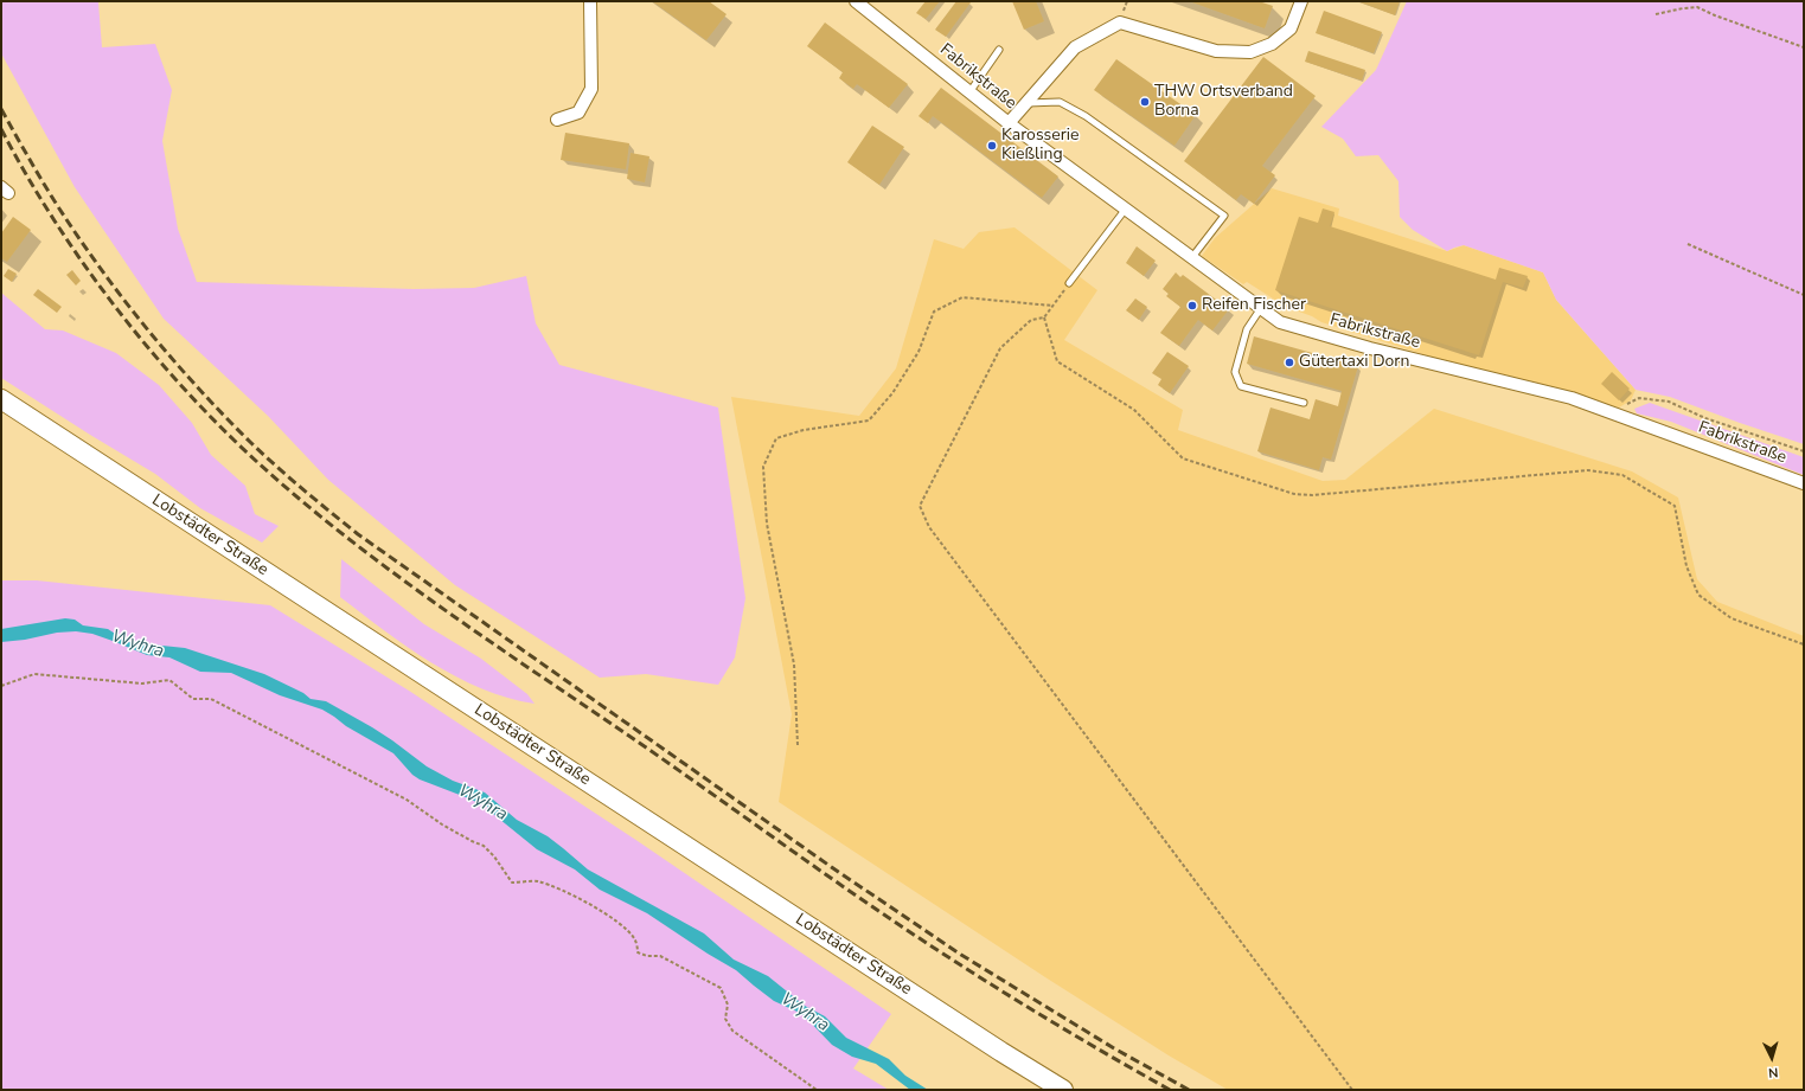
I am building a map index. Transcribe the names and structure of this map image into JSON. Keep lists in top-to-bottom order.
{
  "streets": {
    "main road": ["Lobstädter Straße"],
    "street": ["Fabrikstraße"]
  },
  "water": ["Wyhra"],
  "places": [
    "THW Ortsverband Borna",
    "Karosserie Kießling",
    "Reifen Fischer",
    "Gütertaxi Dorn"
  ],
  "north": "bottom"
}
